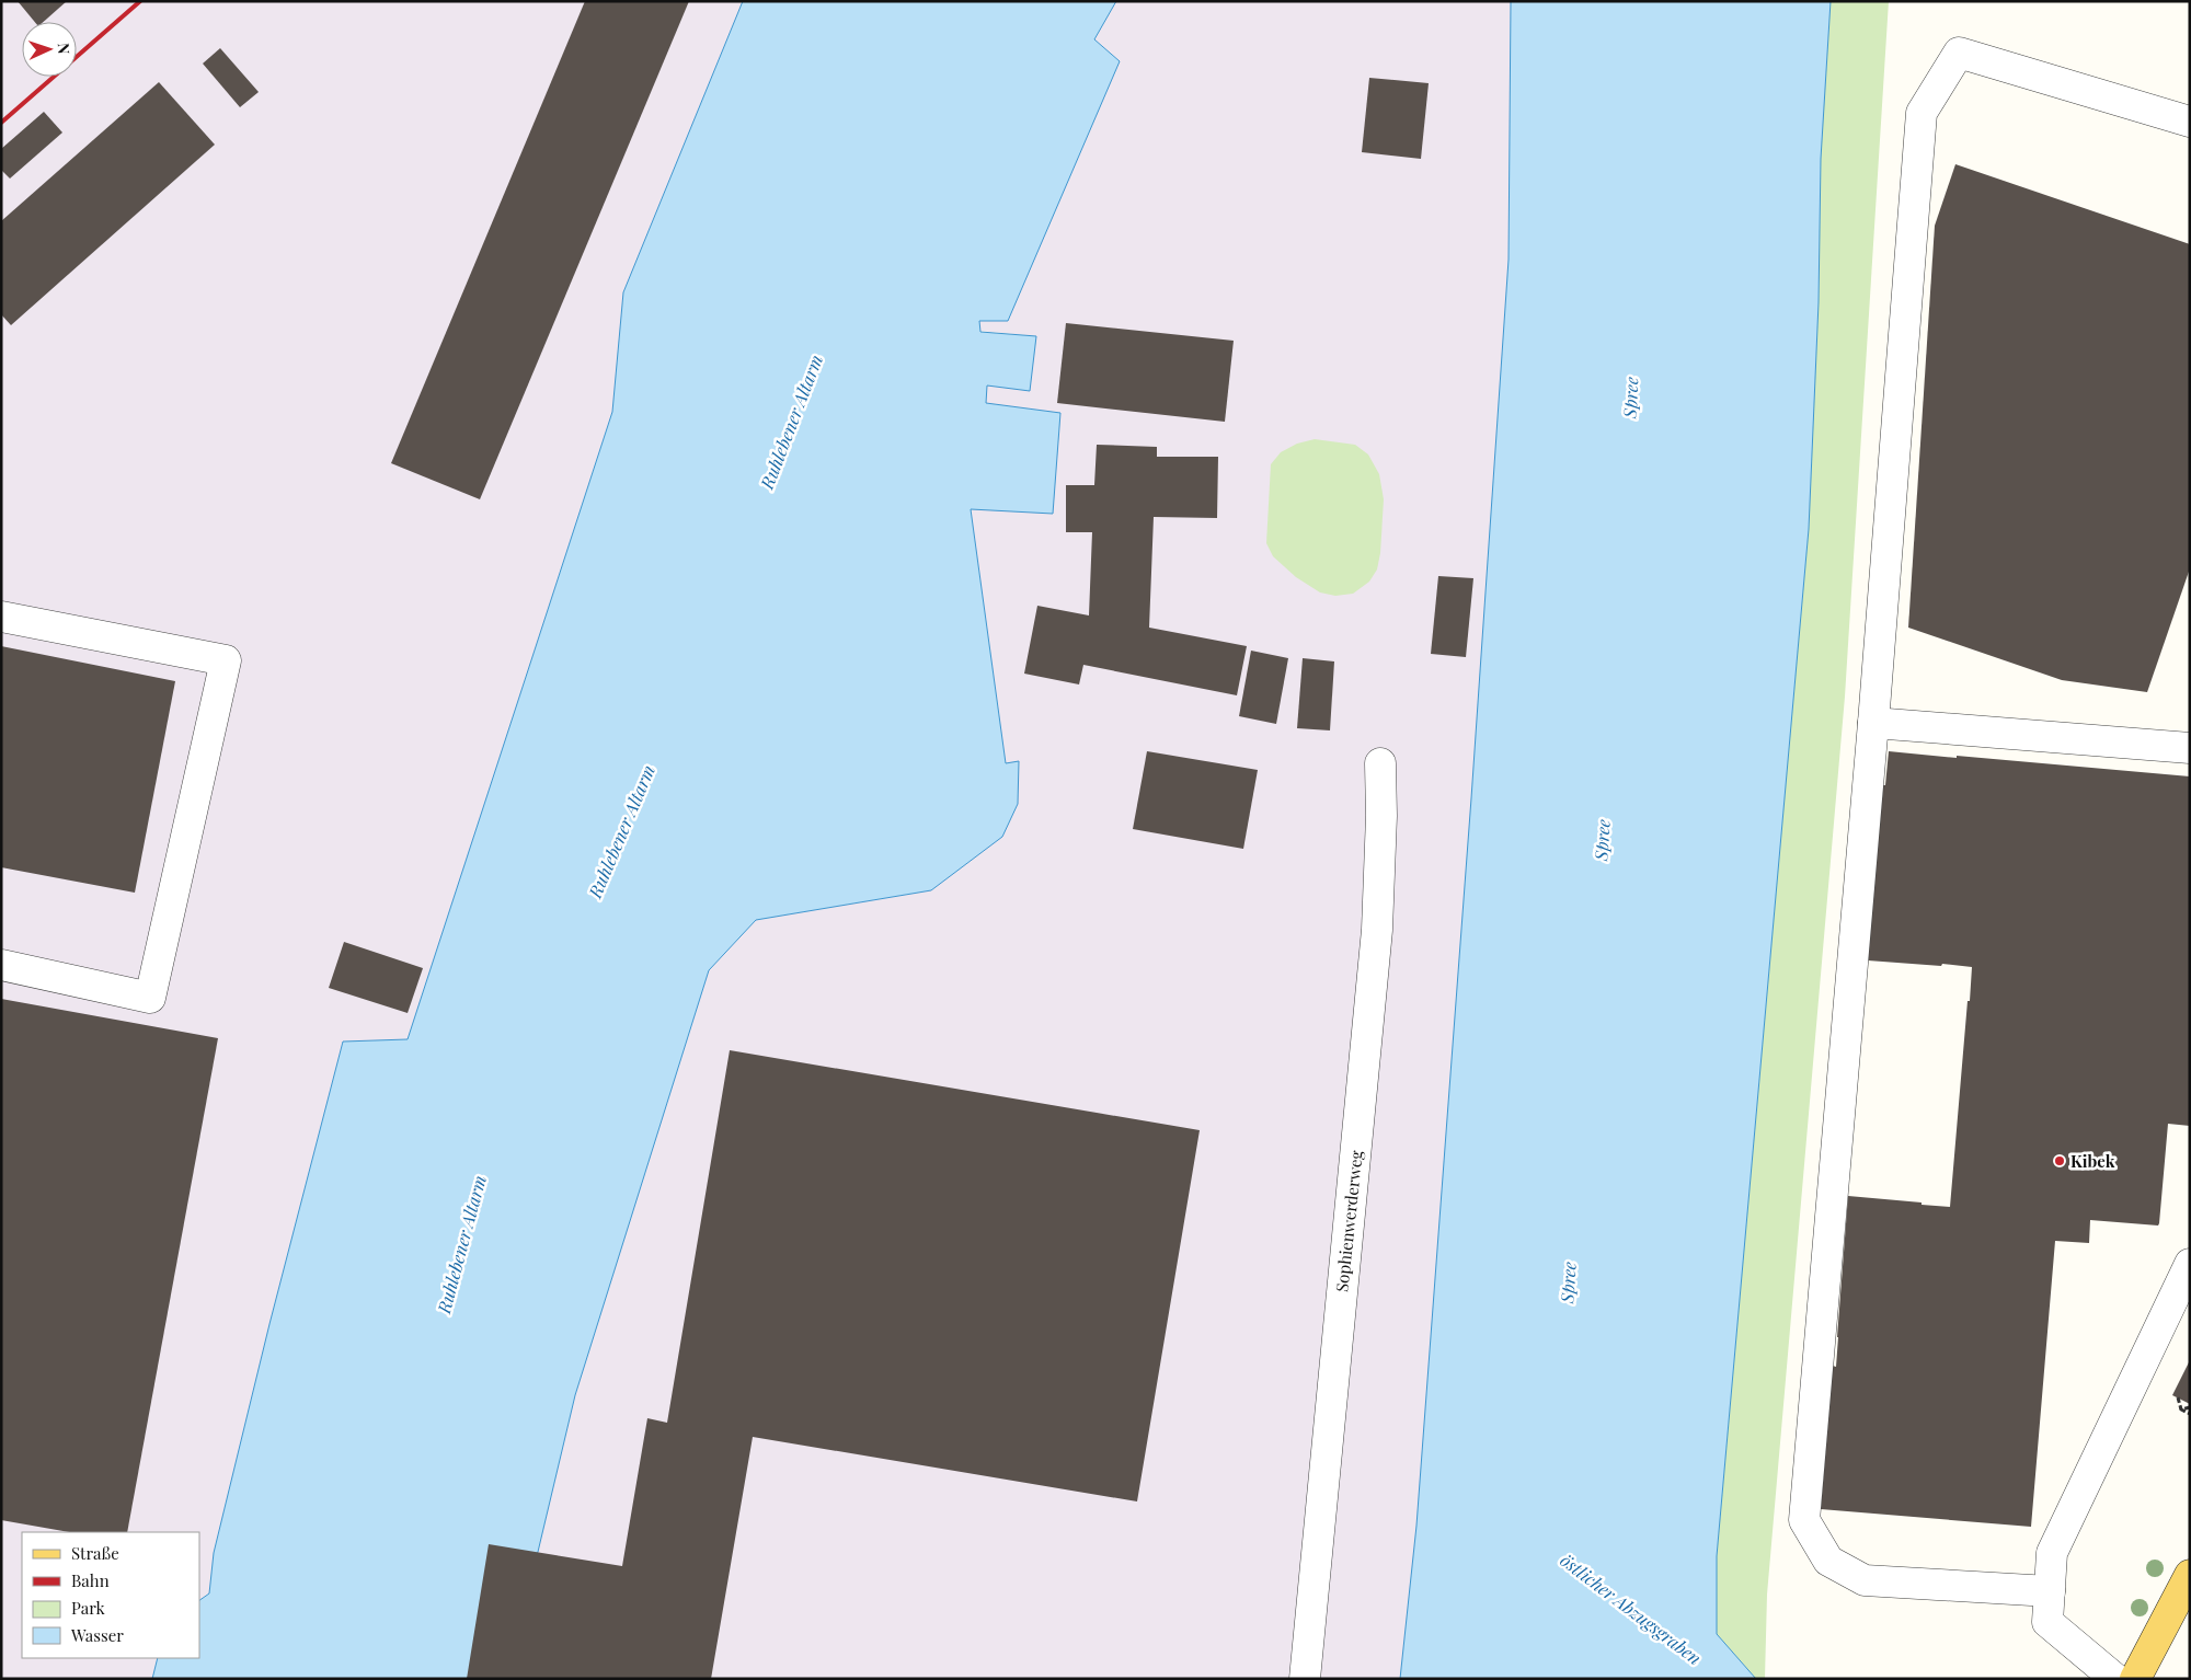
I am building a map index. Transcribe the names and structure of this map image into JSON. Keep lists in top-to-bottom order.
{
  "streets": {
    "lane": ["Sophienwerderweg"]
  },
  "water": ["Spree", "Ruhlebener Altarm", "östlicher Abzugsgraben"],
  "places": ["Kibek"],
  "legend": [
    "Straße",
    "Bahn",
    "Park",
    "Wasser"
  ],
  "north": "right"
}
